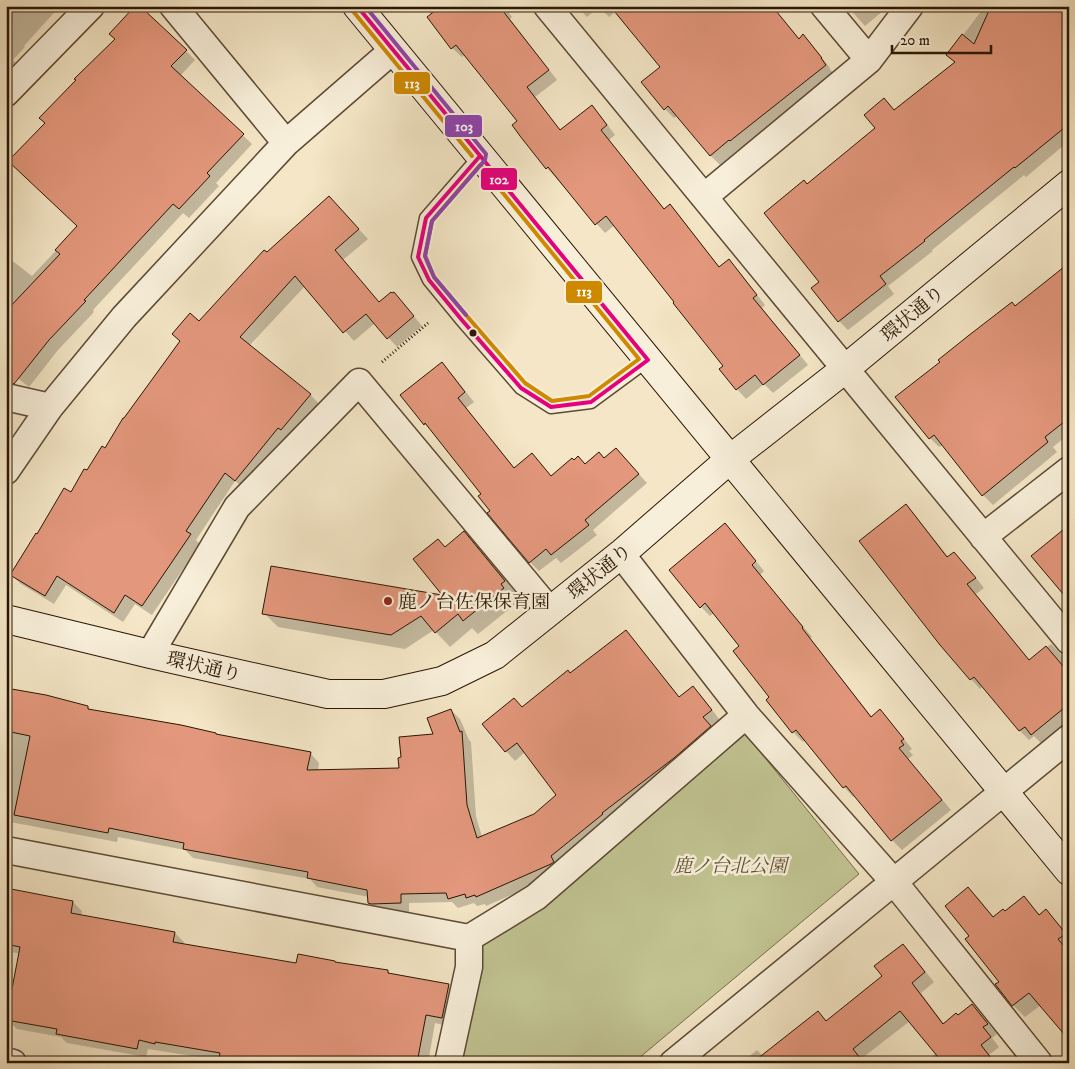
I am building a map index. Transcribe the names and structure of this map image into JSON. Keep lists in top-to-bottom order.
{
  "streets": {
    "street": ["環状通り"]
  },
  "parks": ["鹿ノ台北公園"],
  "places": ["鹿ノ台佐保保育園"],
  "lines": ["transit line 102", "transit line 103", "transit line 113"],
  "scale_bar": "20 m"
}
